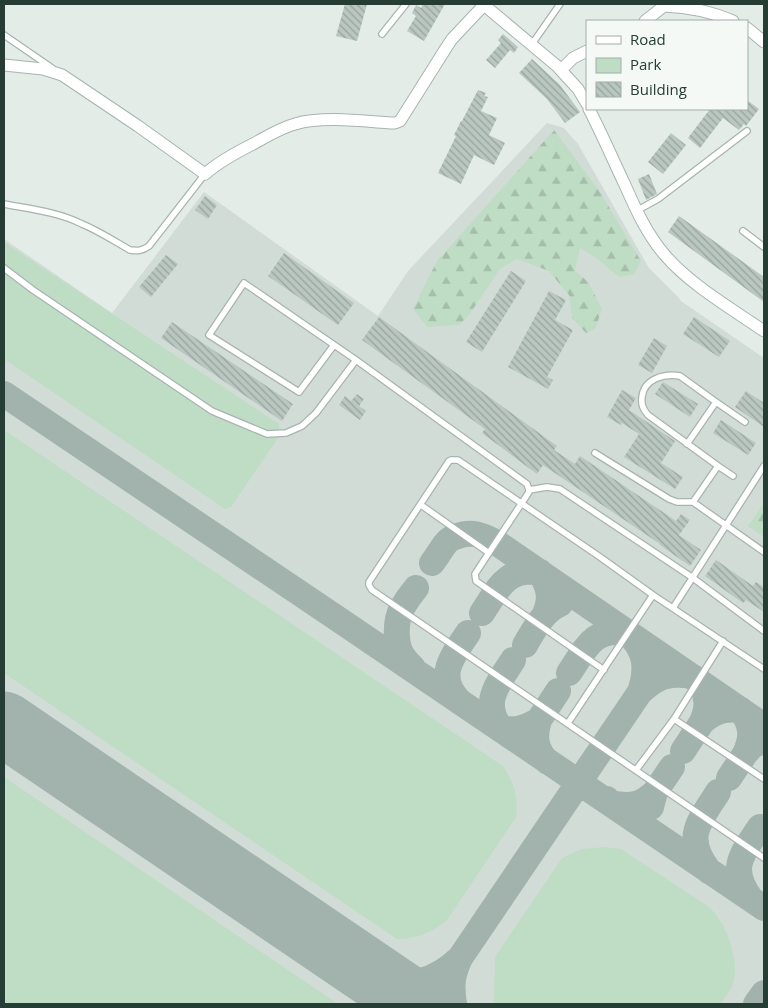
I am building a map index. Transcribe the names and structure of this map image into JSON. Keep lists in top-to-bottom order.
{
  "legend": ["Road", "Park", "Building"]
}
